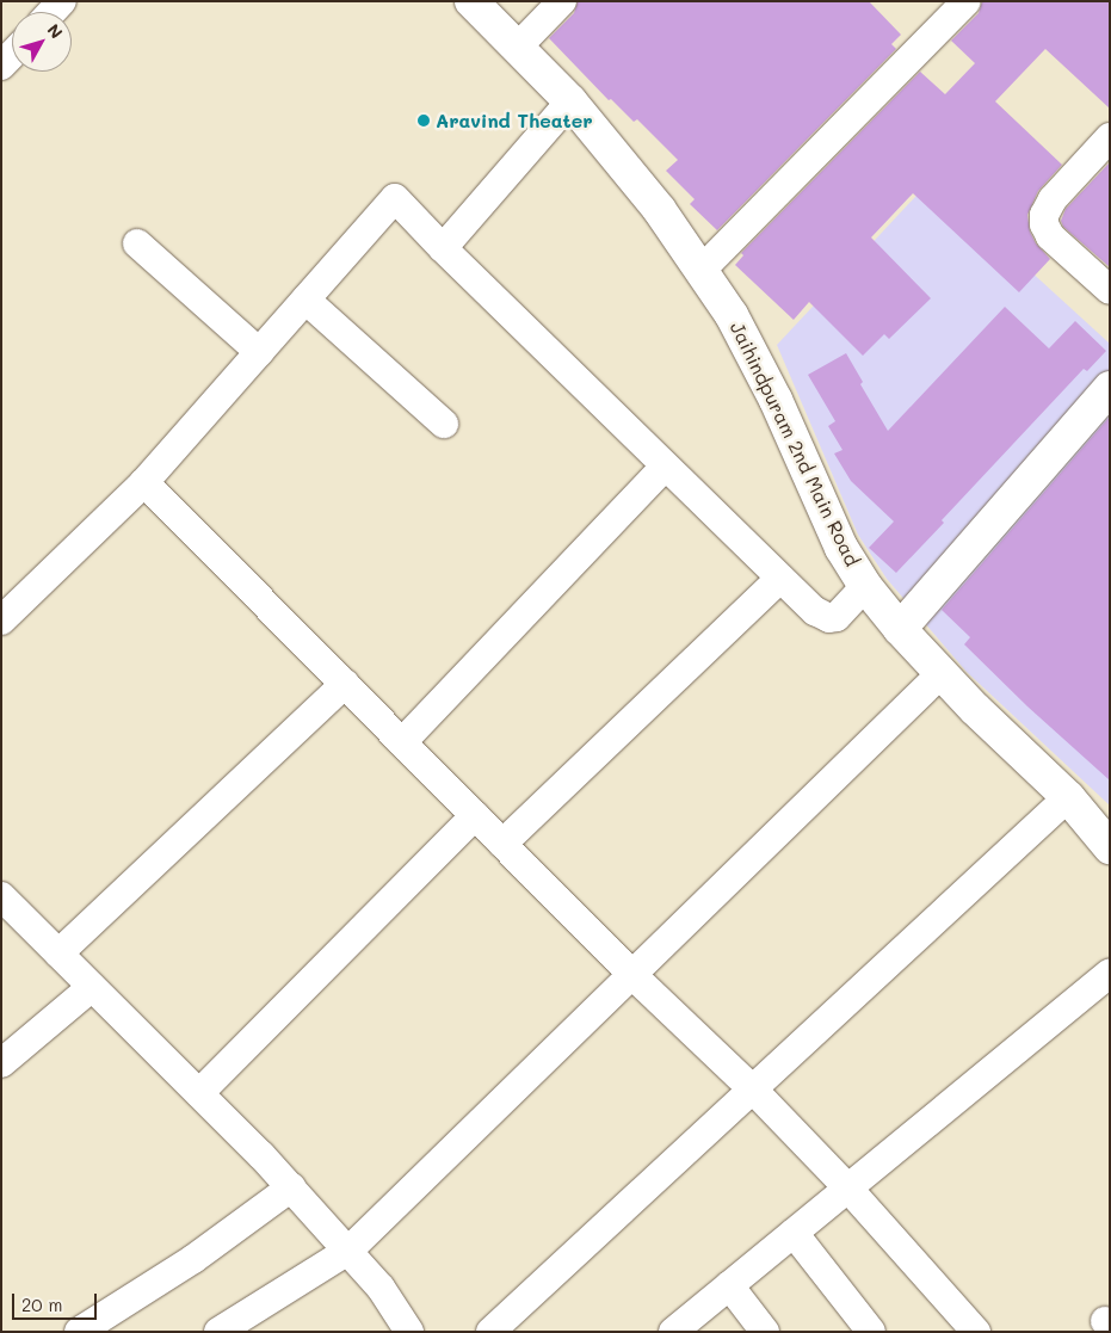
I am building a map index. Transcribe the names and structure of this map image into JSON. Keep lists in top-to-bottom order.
{
  "streets": {
    "street": ["Jaihindpuram 2nd Main Road"]
  },
  "places": ["Aravind Theater"],
  "scale_bar": "20 m",
  "north": "top right"
}
